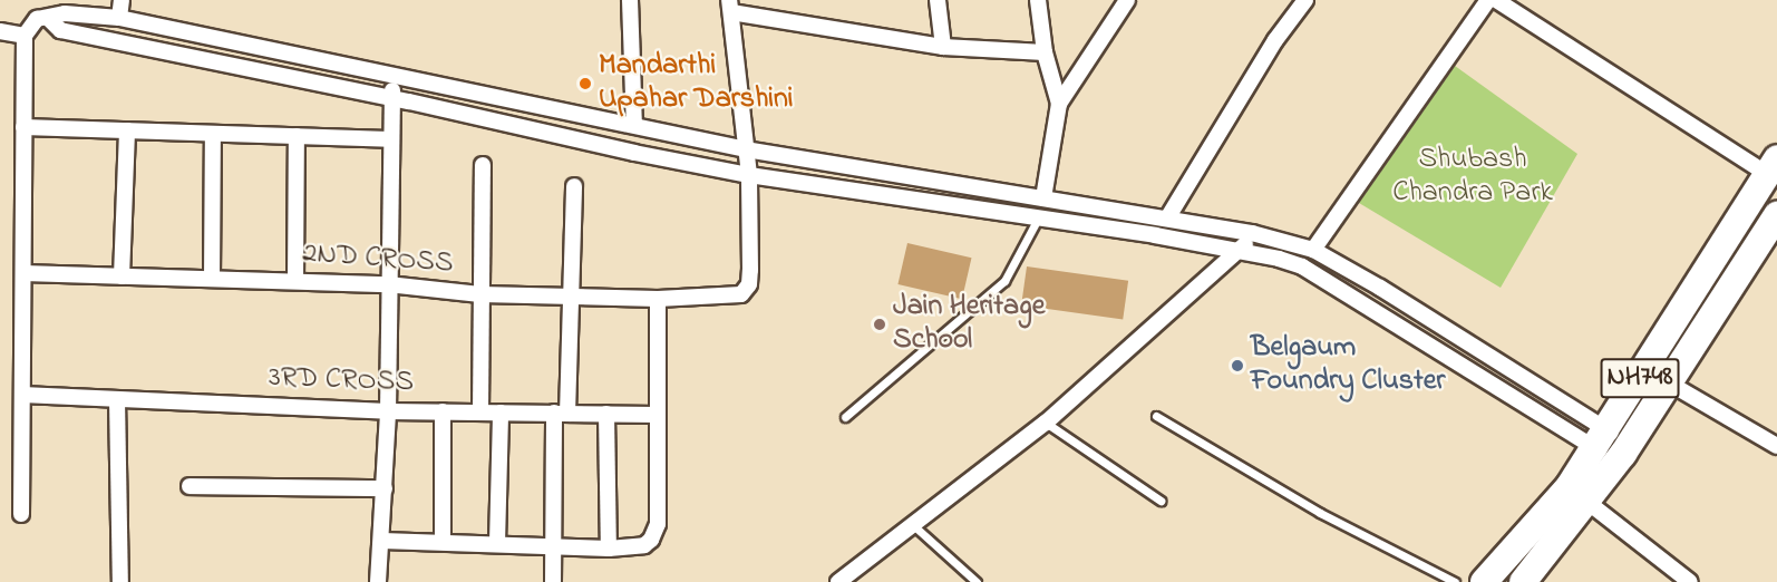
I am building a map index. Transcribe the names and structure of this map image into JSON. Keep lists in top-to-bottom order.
{
  "streets": {
    "highway": ["NH748"],
    "street": ["2ND CROSS", "3RD CROSS"]
  },
  "parks": ["Shubash Chandra Park"],
  "places": ["Mandarthi Upahar Darshini", "Jain Heritage School", "Belgaum Foundry Cluster"]
}
